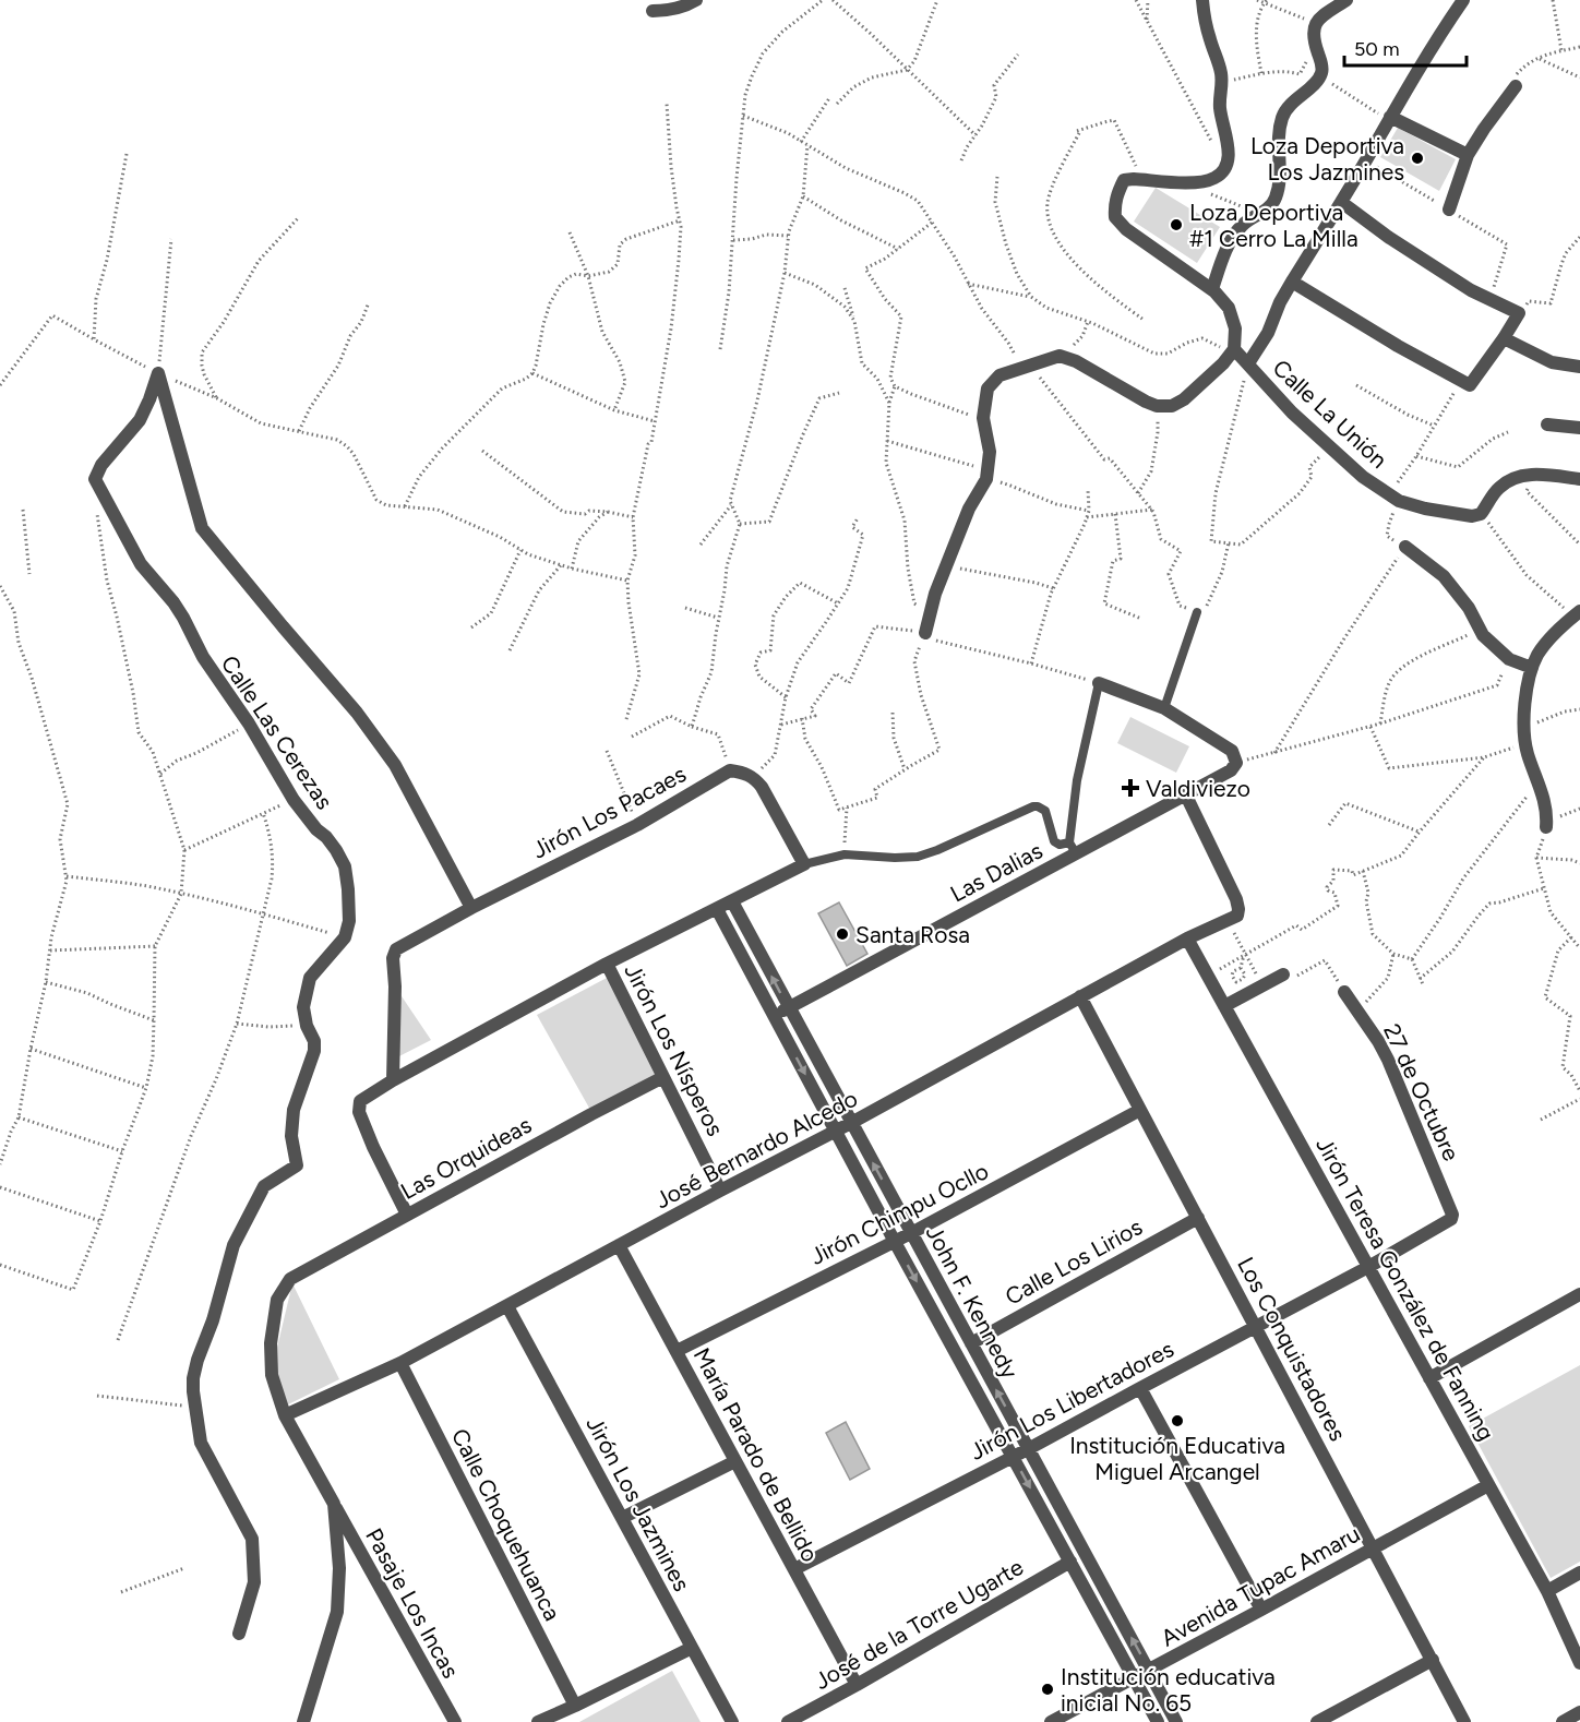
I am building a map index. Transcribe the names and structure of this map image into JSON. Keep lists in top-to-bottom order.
{
  "streets": {
    "street": [
      "Calle La Unión",
      "Calle Las Cerezas",
      "Jirón Los Pacaes",
      "Las Dalias",
      "Jirón Los Nísperos",
      "27 de Octubre",
      "José Bernardo Alcedo",
      "Las Orquideas",
      "Jirón Chimpu Ocllo",
      "Calle Los Lirios",
      "Jirón Teresa González de Fanning",
      "John F. Kennedy",
      "Los Conquistadores",
      "Jirón Los Libertadores",
      "María Parado de Bellido",
      "Jirón Los Jazmines",
      "Calle Choquehuanca",
      "Avenida Tupac Amaru",
      "Pasaje Los Incas",
      "José de la Torre Ugarte"
    ]
  },
  "crossings": [
    ["Las Dalias", "José Bernardo Alcedo"],
    ["Las Dalias", "John F. Kennedy"],
    ["Jirón Los Nísperos", "José Bernardo Alcedo"],
    ["Jirón Los Nísperos", "Las Orquideas"],
    ["27 de Octubre", "Jirón Los Libertadores"],
    ["José Bernardo Alcedo", "Jirón Teresa González de Fanning"],
    ["José Bernardo Alcedo", "John F. Kennedy"],
    ["José Bernardo Alcedo", "Los Conquistadores"],
    ["José Bernardo Alcedo", "María Parado de Bellido"],
    ["José Bernardo Alcedo", "Jirón Los Jazmines"],
    ["José Bernardo Alcedo", "Calle Choquehuanca"],
    ["José Bernardo Alcedo", "Pasaje Los Incas"],
    ["Las Orquideas", "Pasaje Los Incas"],
    ["Jirón Chimpu Ocllo", "John F. Kennedy"],
    ["Jirón Chimpu Ocllo", "Los Conquistadores"],
    ["Jirón Chimpu Ocllo", "María Parado de Bellido"],
    ["Calle Los Lirios", "John F. Kennedy"],
    ["Calle Los Lirios", "Los Conquistadores"],
    ["Jirón Teresa González de Fanning", "Jirón Los Libertadores"],
    ["Jirón Teresa González de Fanning", "Avenida Tupac Amaru"],
    ["John F. Kennedy", "Jirón Los Libertadores"],
    ["John F. Kennedy", "Avenida Tupac Amaru"],
    ["John F. Kennedy", "José de la Torre Ugarte"],
    ["Los Conquistadores", "Jirón Los Libertadores"],
    ["Los Conquistadores", "Avenida Tupac Amaru"],
    ["Jirón Los Libertadores", "María Parado de Bellido"],
    ["María Parado de Bellido", "José de la Torre Ugarte"]
  ],
  "places": {
    "other": [
      "Loza Deportiva Los Jazmines",
      "Loza Deportiva #1 Cerro La Milla",
      "Santa Rosa",
      "Institución Educativa Miguel Arcangel",
      "Institución educativa inicial No. 65"
    ],
    "health": ["Valdiviezo"]
  },
  "scale_bar": "50 m"
}
